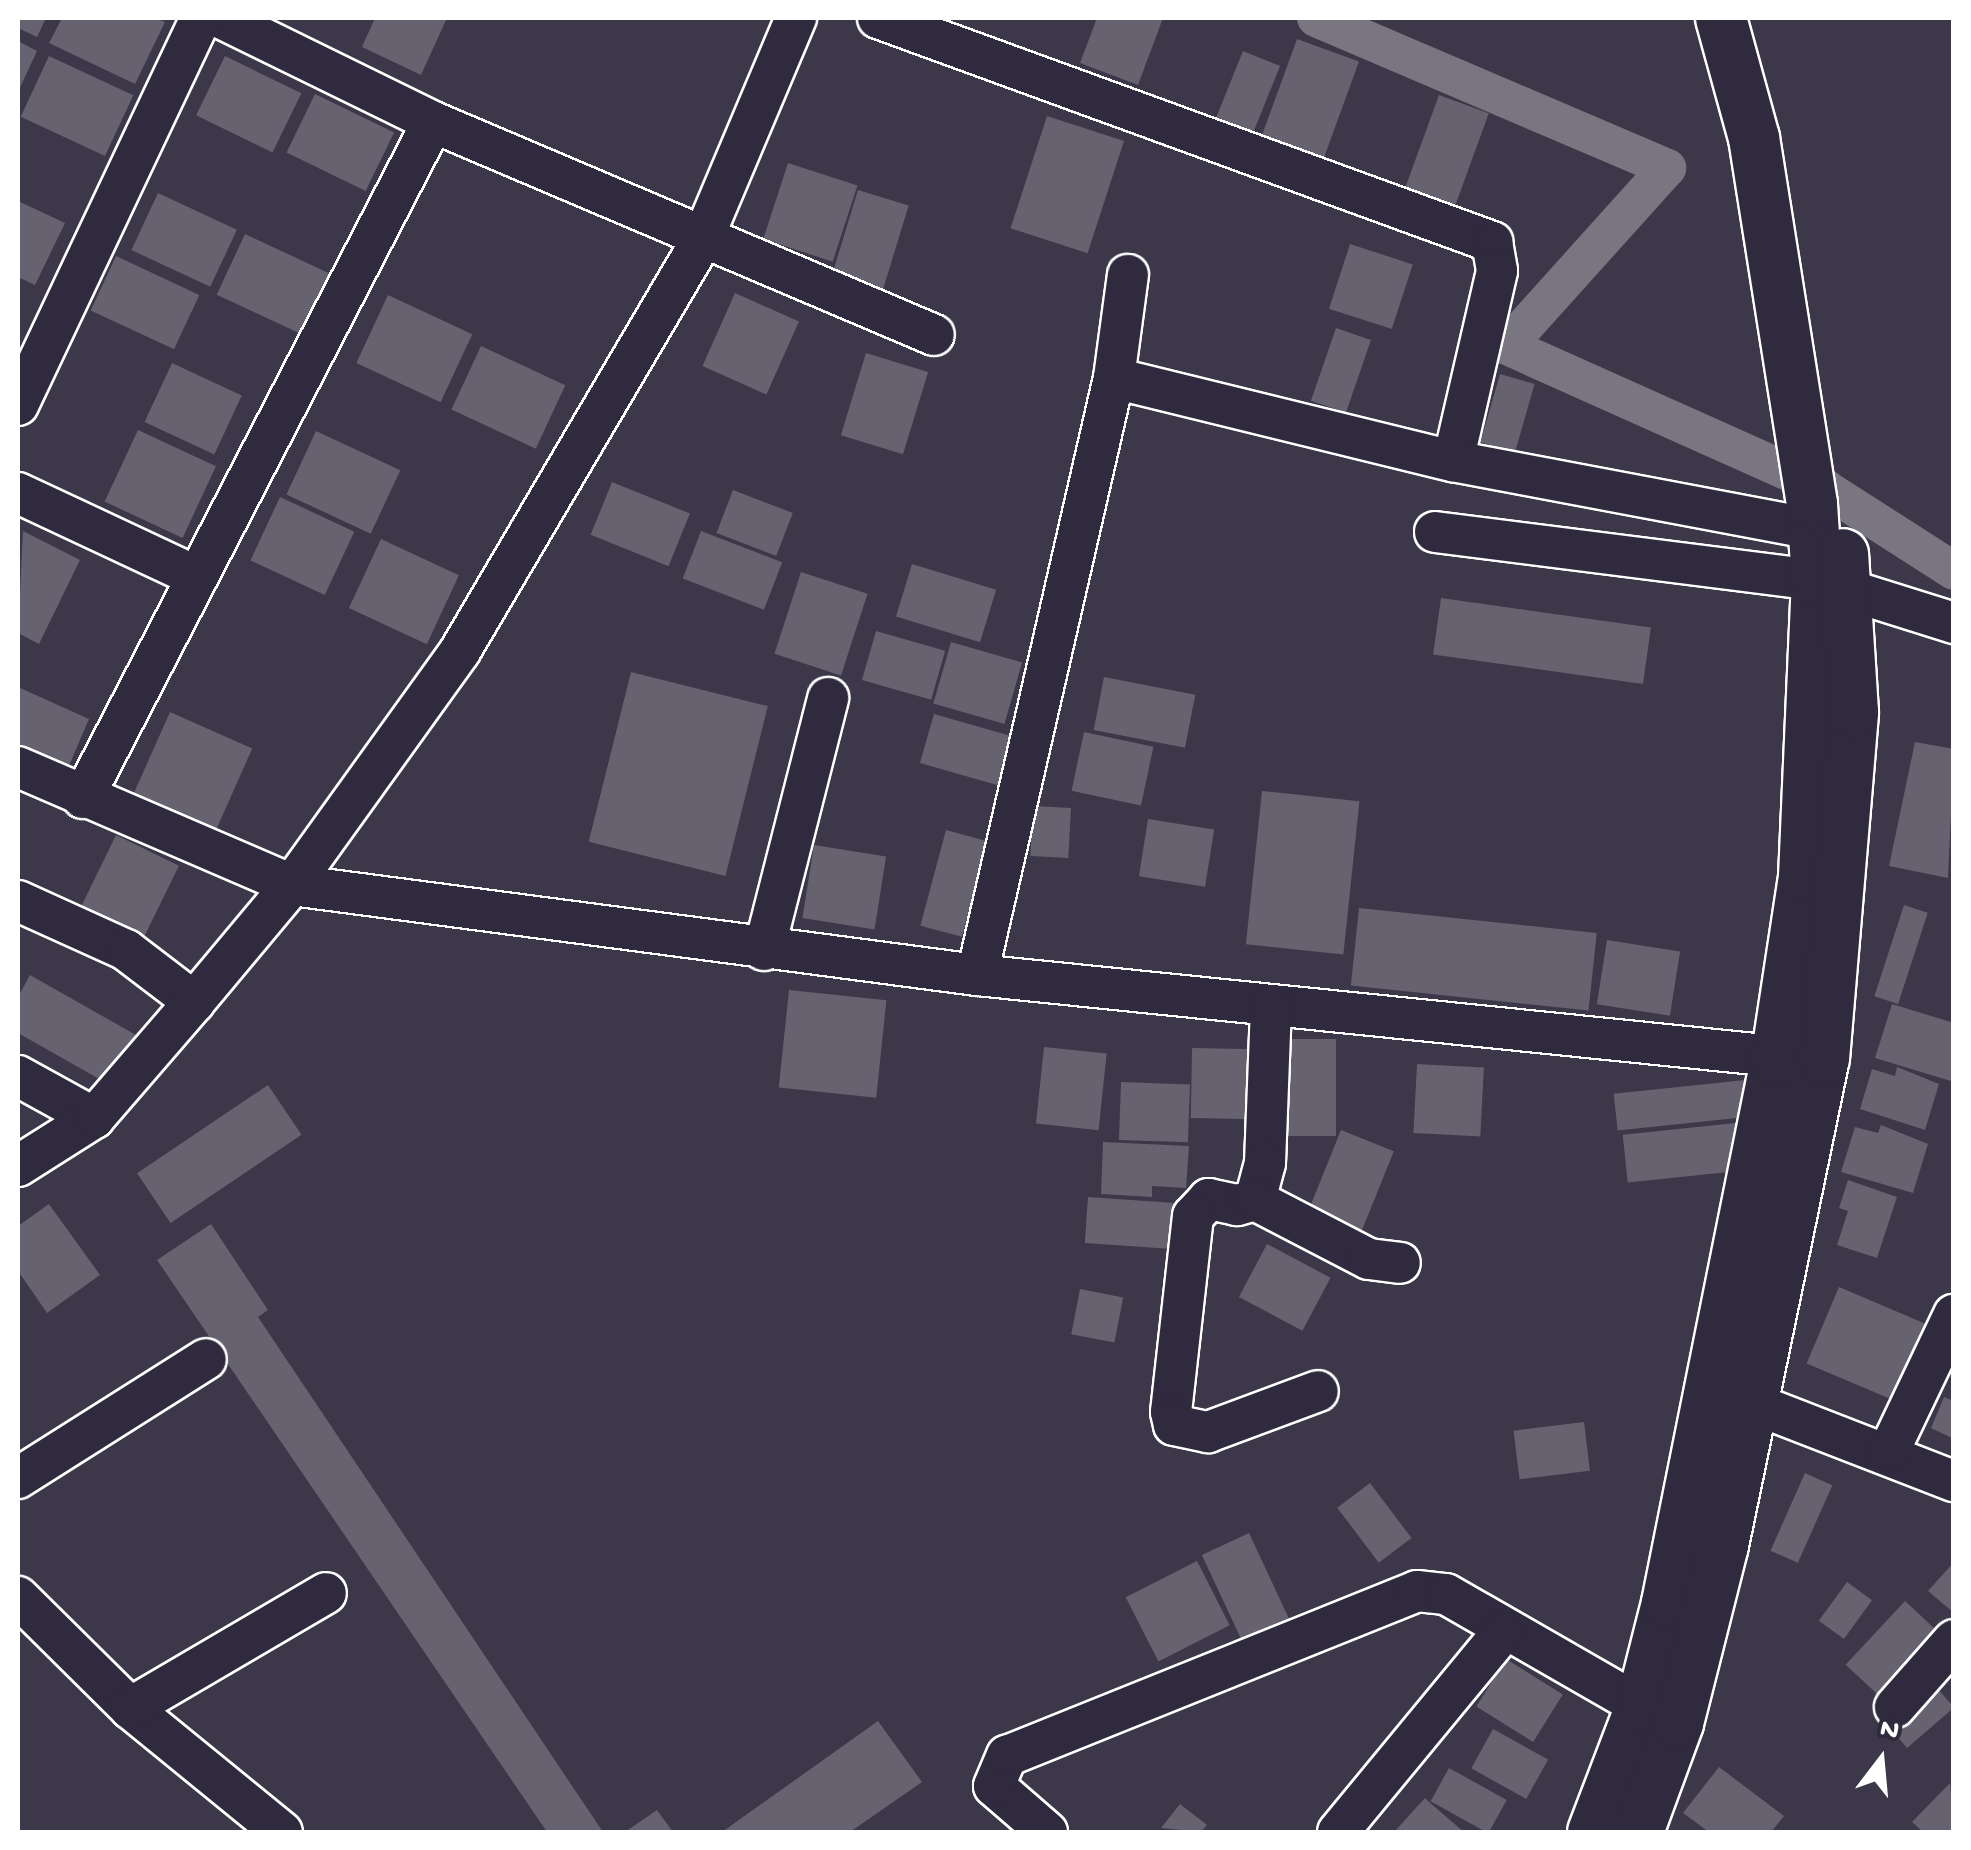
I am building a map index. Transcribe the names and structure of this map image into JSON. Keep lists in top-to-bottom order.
{
  "north": "top"
}
